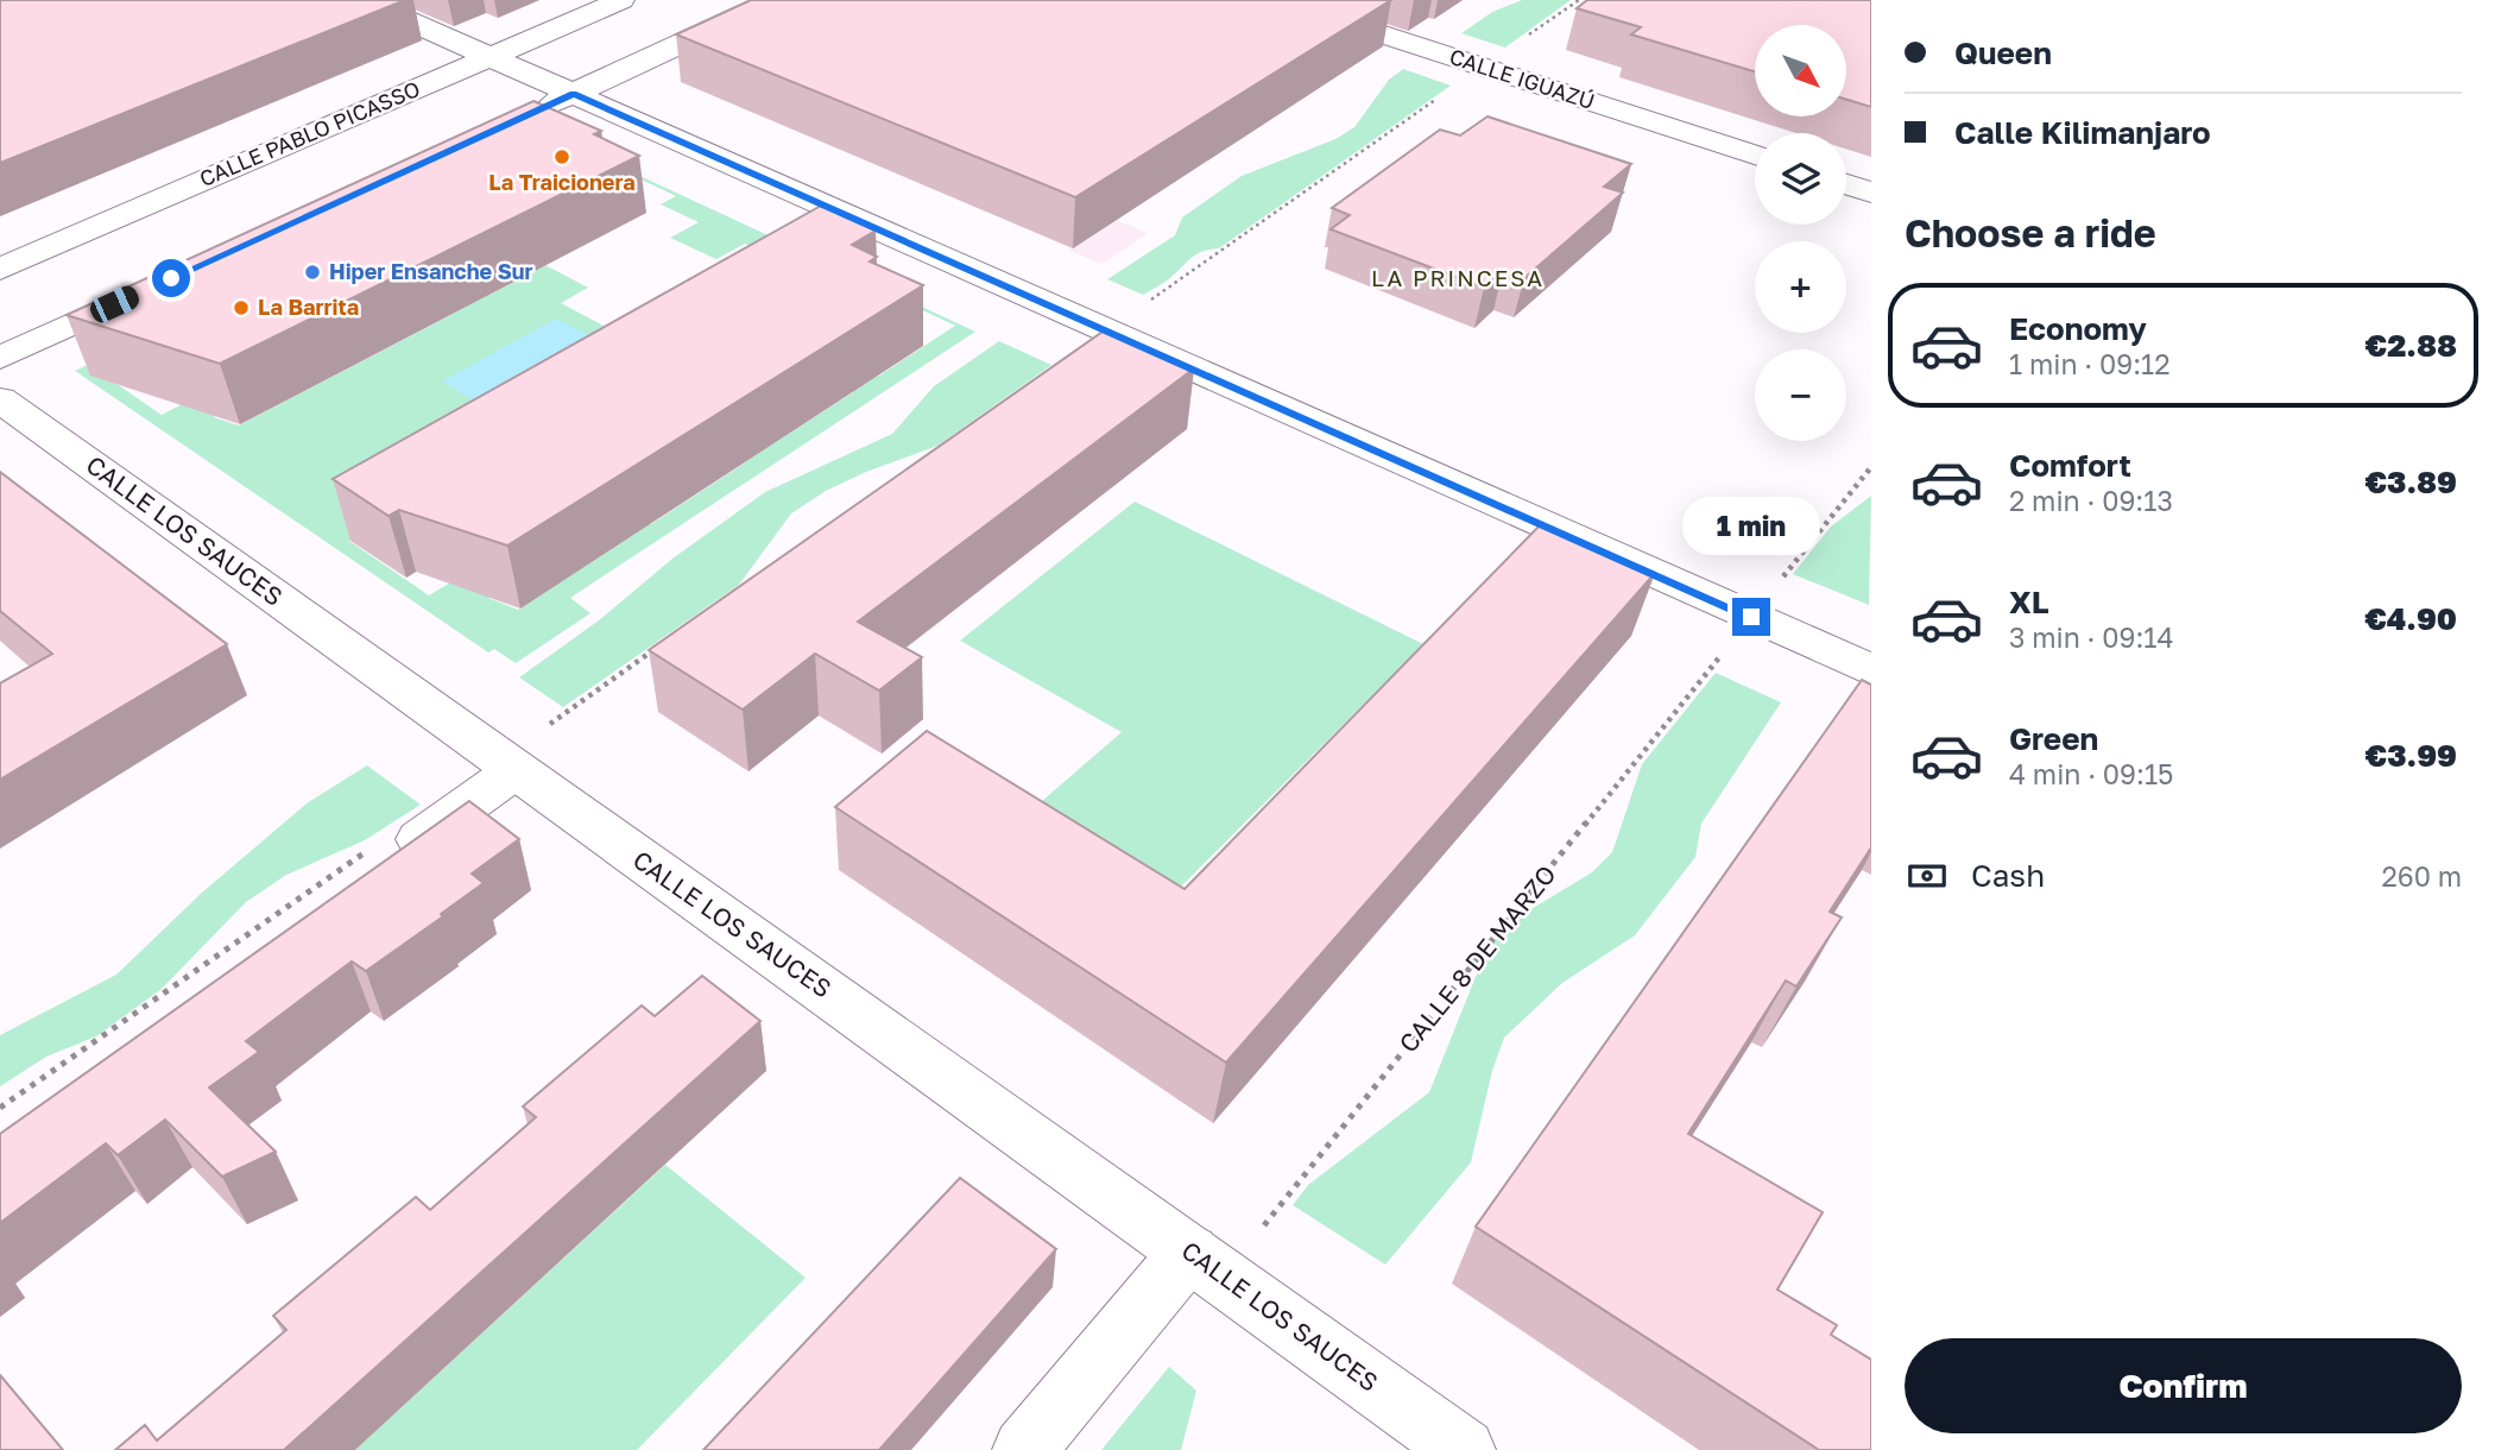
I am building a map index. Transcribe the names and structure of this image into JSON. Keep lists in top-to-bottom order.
{
  "streets": {
    "street": ["CALLE IGUAZÚ", "CALLE PABLO PICASSO", "CALLE LOS SAUCES"],
    "path": ["CALLE 8 DE MARZO"]
  },
  "crossings": [
    ["CALLE LOS SAUCES", "CALLE 8 DE MARZO"]
  ],
  "districts": ["LA PRINCESA"],
  "places": ["La Traicionera", "Hiper Ensanche Sur", "La Barrita"],
  "north": "bottom right",
  "page": {
    "banner": ["Queen", "Calle Kilimanjaro"],
    "map_buttons": ["+", "−"],
    "heading": "Choose a ride",
    "list": [
      {
        "name": "Economy",
        "note": "1 min · 09:12",
        "value": "€2.88"
      },
      {
        "name": "Comfort",
        "note": "2 min · 09:13",
        "value": "€3.89"
      },
      {
        "name": "XL",
        "note": "3 min · 09:14",
        "value": "€4.90"
      },
      {
        "name": "Green",
        "note": "4 min · 09:15",
        "value": "€3.99"
      }
    ],
    "bubble": "1 min",
    "pay": ["Cash", "260 m"],
    "buttons": "Confirm"
  }
}
